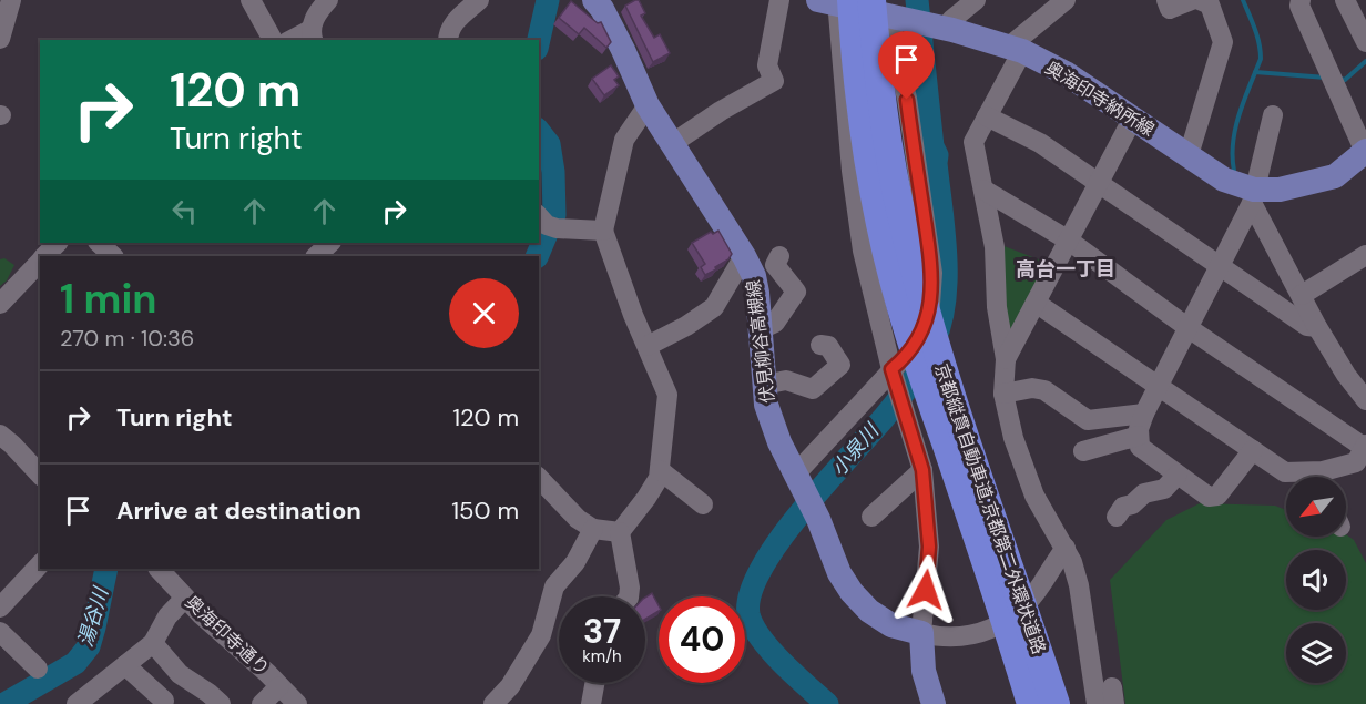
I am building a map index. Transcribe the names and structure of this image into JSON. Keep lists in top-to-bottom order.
{
  "streets": {
    "highway": ["京都縦貫自動車道;京都第二外環状道路"],
    "main road": ["奥海印寺納所線", "伏見柳谷高槻線"],
    "street": ["奥海印寺通り"]
  },
  "crossings": [
    ["奥海印寺納所線", "京都縦貫自動車道;京都第二外環状道路"]
  ],
  "districts": ["高台一丁目"],
  "water": ["小泉川", "湯谷川"],
  "north": "bottom left",
  "page": {
    "turn": ["120 m", "Turn right"],
    "heading": ["1 min", "270 m · 10:36"],
    "list": [
      {
        "name": "Turn right",
        "value": "120 m"
      },
      {
        "name": "Arrive at destination",
        "value": "150 m"
      }
    ],
    "speed": "37 km/h",
    "limit": "40"
  }
}
